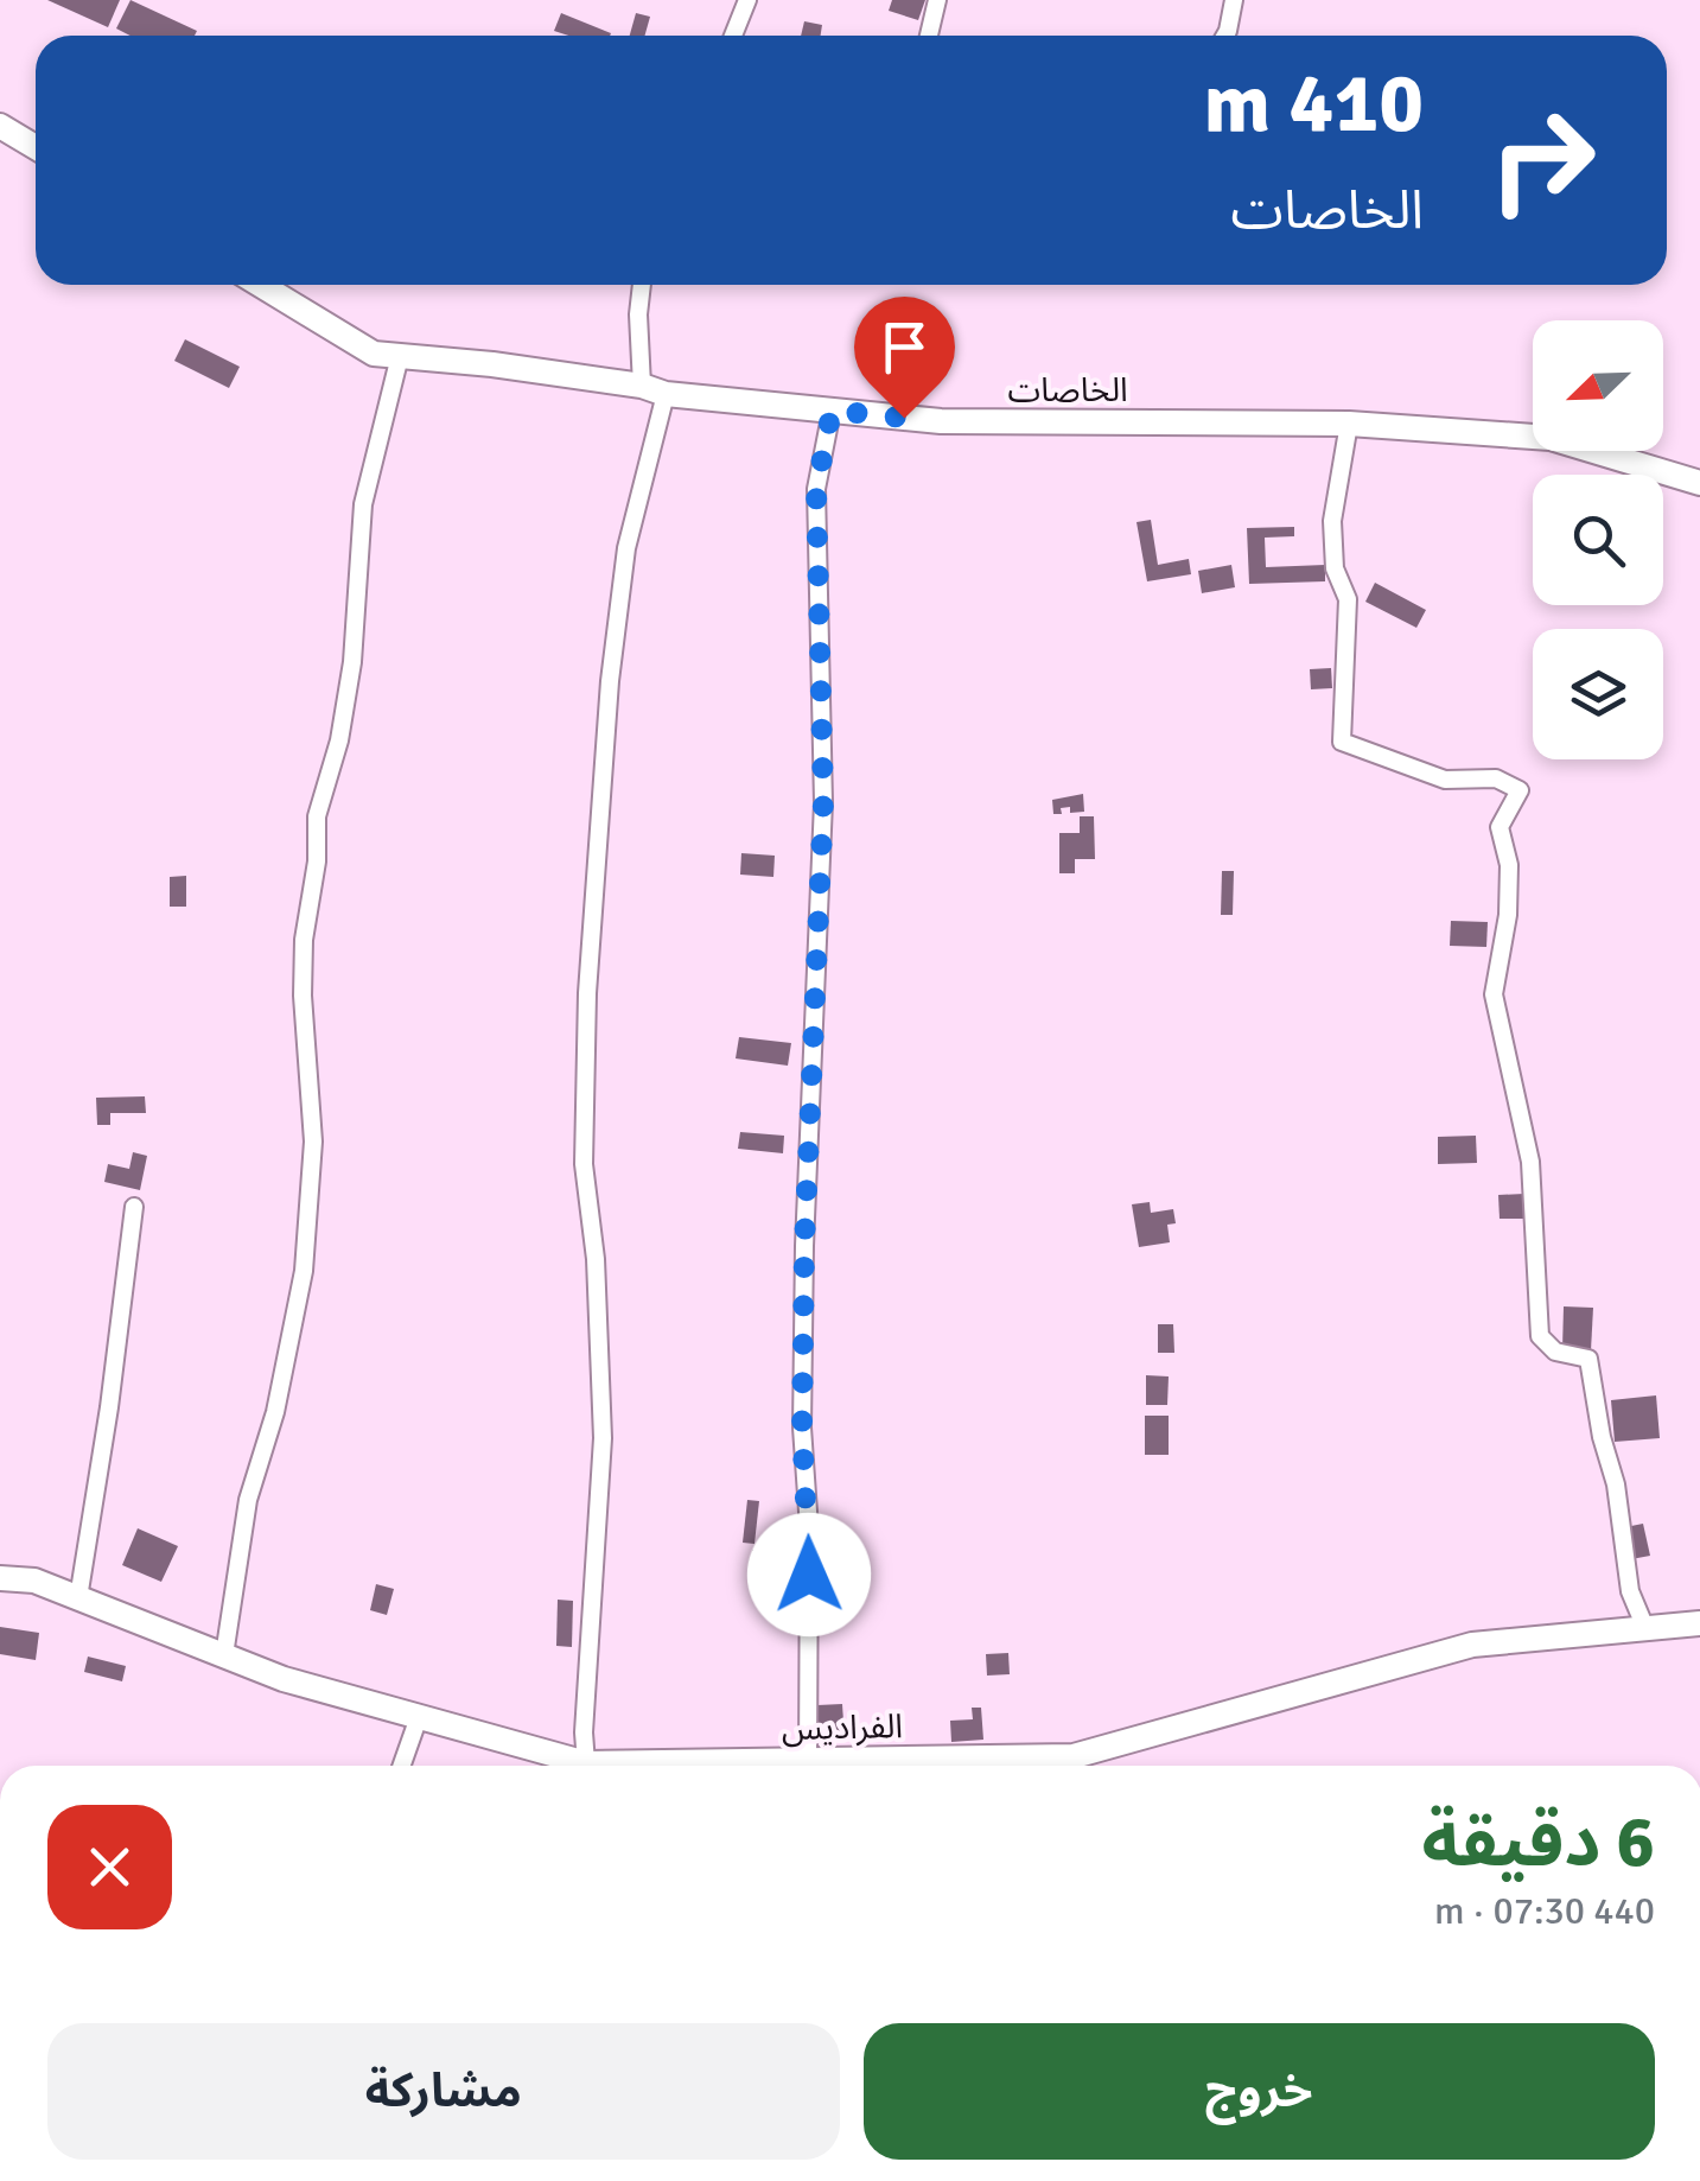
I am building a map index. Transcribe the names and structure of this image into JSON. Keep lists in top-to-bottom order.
{
  "streets": {
    "street": ["الخاصات", "الفراديس"]
  },
  "north": "bottom left",
  "page": {
    "turn": ["410 m", "الخاصات"],
    "heading": ["6 دقيقة", "440 m · 07:30"],
    "buttons": ["خروج", "مشاركة"]
  }
}
